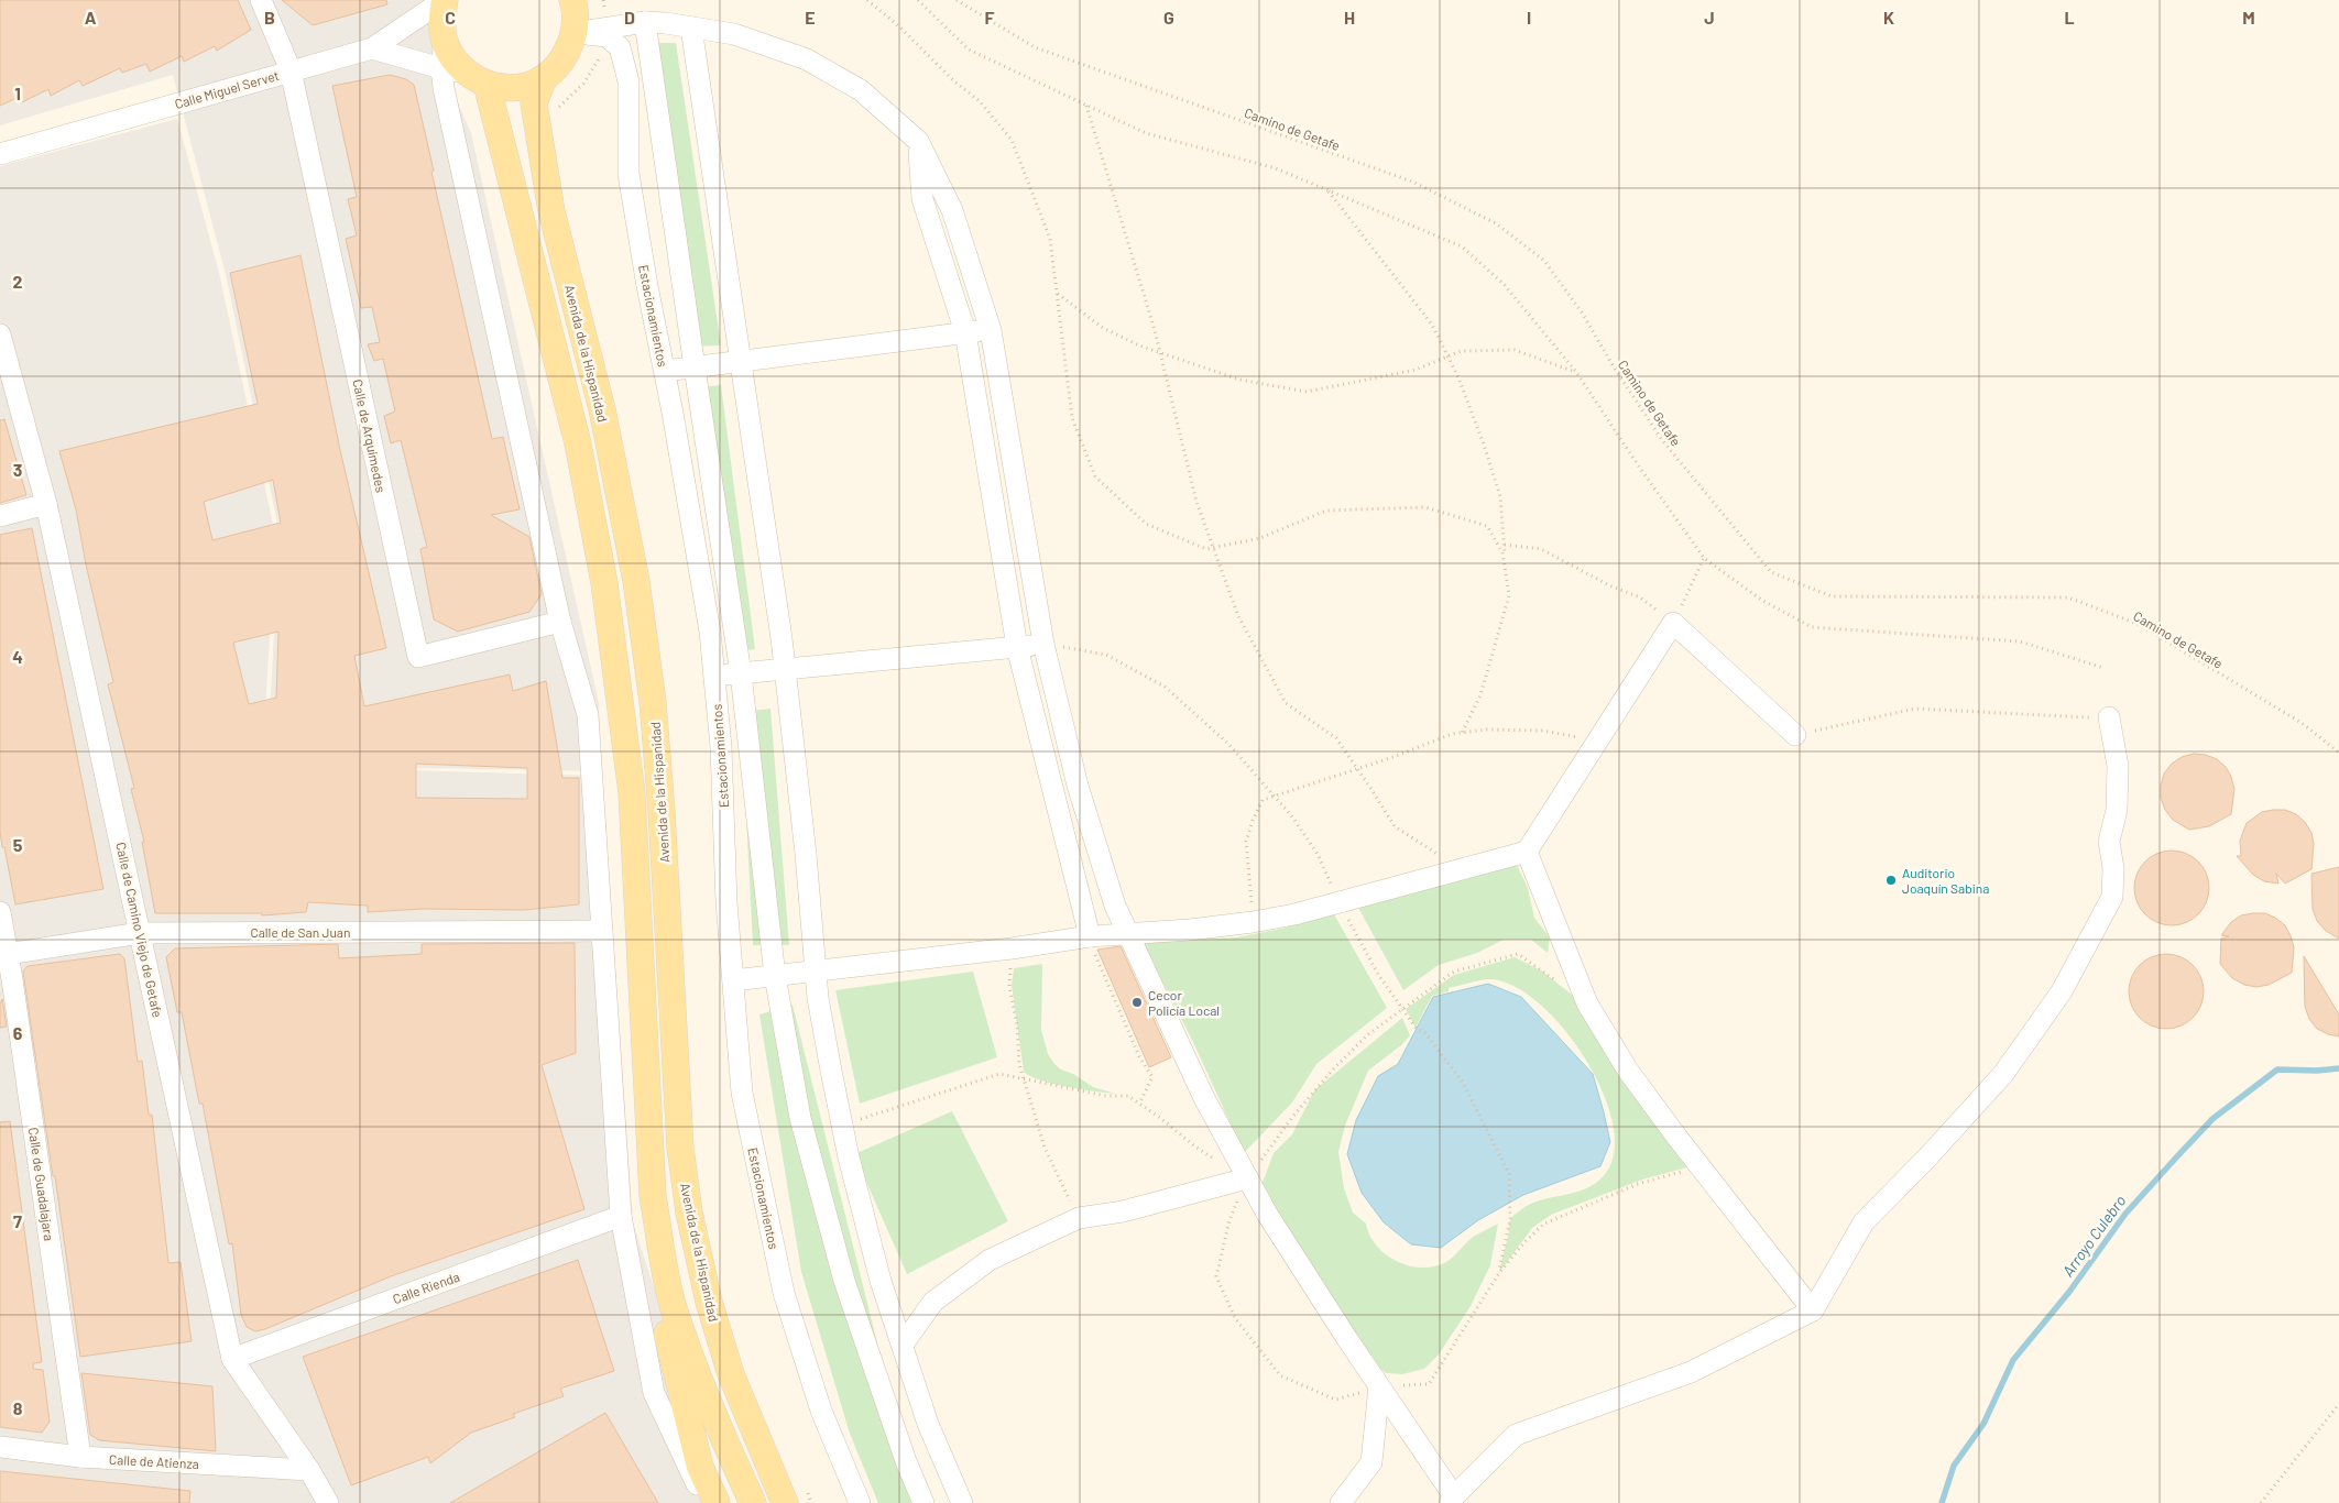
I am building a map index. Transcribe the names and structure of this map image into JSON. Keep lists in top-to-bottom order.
{
  "streets": {
    "main road": ["Avenida de la Hispanidad"],
    "street": [
      "Calle Miguel Servet",
      "Estacionamientos",
      "Calle de Arquímedes",
      "Calle de Camino Viejo de Getafe",
      "Calle de San Juan",
      "Calle de Guadalajara",
      "Calle Rienda",
      "Calle de Atienza"
    ],
    "path": ["Camino de Getafe"]
  },
  "crossings": [
    ["Calle Miguel Servet", "Calle de Arquímedes"],
    ["Calle de Camino Viejo de Getafe", "Calle de San Juan"],
    ["Calle de Camino Viejo de Getafe", "Calle Rienda"],
    ["Calle de Camino Viejo de Getafe", "Calle de Atienza"],
    ["Calle de San Juan", "Calle de Guadalajara"],
    ["Calle de Guadalajara", "Calle de Atienza"]
  ],
  "water": ["Arroyo Culebro"],
  "places": ["Auditorio Joaquín Sabina", "Cecor Policía Local"],
  "grid": {
    "columns": [
      "A",
      "B",
      "C",
      "D",
      "E",
      "F",
      "G",
      "H",
      "I",
      "J",
      "K",
      "L",
      "M"
    ],
    "rows": [
      "1",
      "2",
      "3",
      "4",
      "5",
      "6",
      "7",
      "8"
    ]
  }
}
